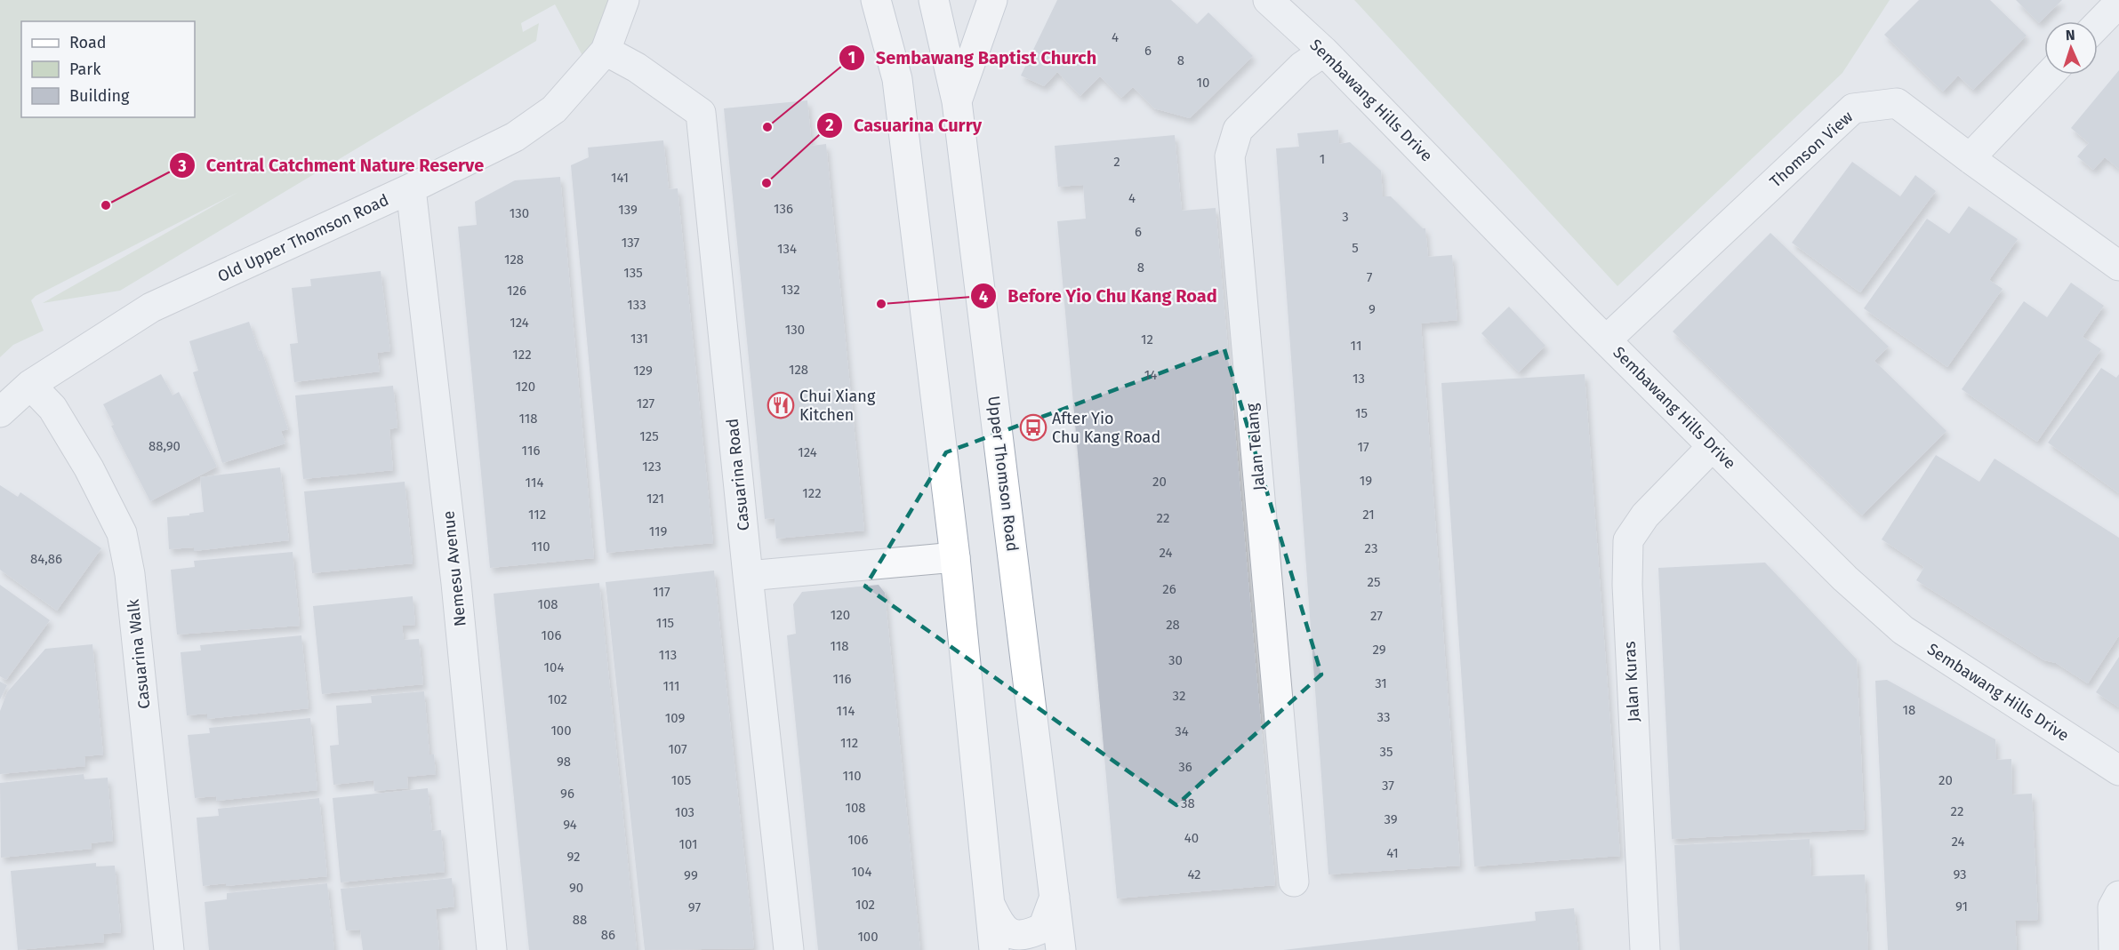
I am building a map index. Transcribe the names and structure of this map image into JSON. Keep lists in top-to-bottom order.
{
  "streets": {
    "main road": ["Upper Thomson Road"],
    "street": [
      "Sembawang Hills Drive",
      "Thomson View",
      "Old Upper Thomson Road",
      "Jalan Telang",
      "Casuarina Road",
      "Nemesu Avenue",
      "Casuarina Walk",
      "Jalan Kuras"
    ]
  },
  "crossings": [
    ["Sembawang Hills Drive", "Thomson View"],
    ["Sembawang Hills Drive", "Jalan Telang"],
    ["Sembawang Hills Drive", "Jalan Kuras"],
    ["Old Upper Thomson Road", "Casuarina Road"],
    ["Old Upper Thomson Road", "Nemesu Avenue"],
    ["Old Upper Thomson Road", "Casuarina Walk"]
  ],
  "places": {
    "other": [
      "Sembawang Baptist Church",
      "Casuarina Curry",
      "Central Catchment Nature Reserve",
      "Before Yio Chu Kang Road"
    ],
    "restaurant": ["Chui Xiang Kitchen"],
    "bus stop": ["After Yio Chu Kang Road"]
  },
  "house_numbers": [
    "4",
    "6",
    "8",
    "10",
    "1",
    "2",
    "141",
    "4",
    "136",
    "139",
    "130",
    "3",
    "6",
    "137",
    "5",
    "134",
    "128",
    "8",
    "135",
    "7",
    "132",
    "126",
    "133",
    "9",
    "124",
    "130",
    "131",
    "12",
    "11",
    "122",
    "128",
    "129",
    "14",
    "13",
    "120",
    "127",
    "15",
    "118",
    "125",
    "88,90",
    "17",
    "116",
    "124",
    "123",
    "19",
    "20",
    "114",
    "122",
    "121",
    "112",
    "21",
    "22",
    "119",
    "110",
    "23",
    "24",
    "84,86",
    "25",
    "26",
    "117",
    "108",
    "120",
    "27",
    "115",
    "28",
    "106",
    "118",
    "29",
    "113",
    "30",
    "104",
    "116",
    "31",
    "111",
    "32",
    "102",
    "18",
    "114",
    "33",
    "109",
    "100",
    "34",
    "112",
    "107",
    "35",
    "98",
    "36",
    "110",
    "105",
    "20",
    "37",
    "96",
    "38",
    "108",
    "22",
    "103",
    "39",
    "94",
    "40",
    "106",
    "24",
    "101",
    "41",
    "92",
    "104",
    "42",
    "93",
    "99",
    "90",
    "102",
    "91",
    "97",
    "88",
    "86",
    "100"
  ],
  "legend": ["Road", "Park", "Building"],
  "north": "top"
}
